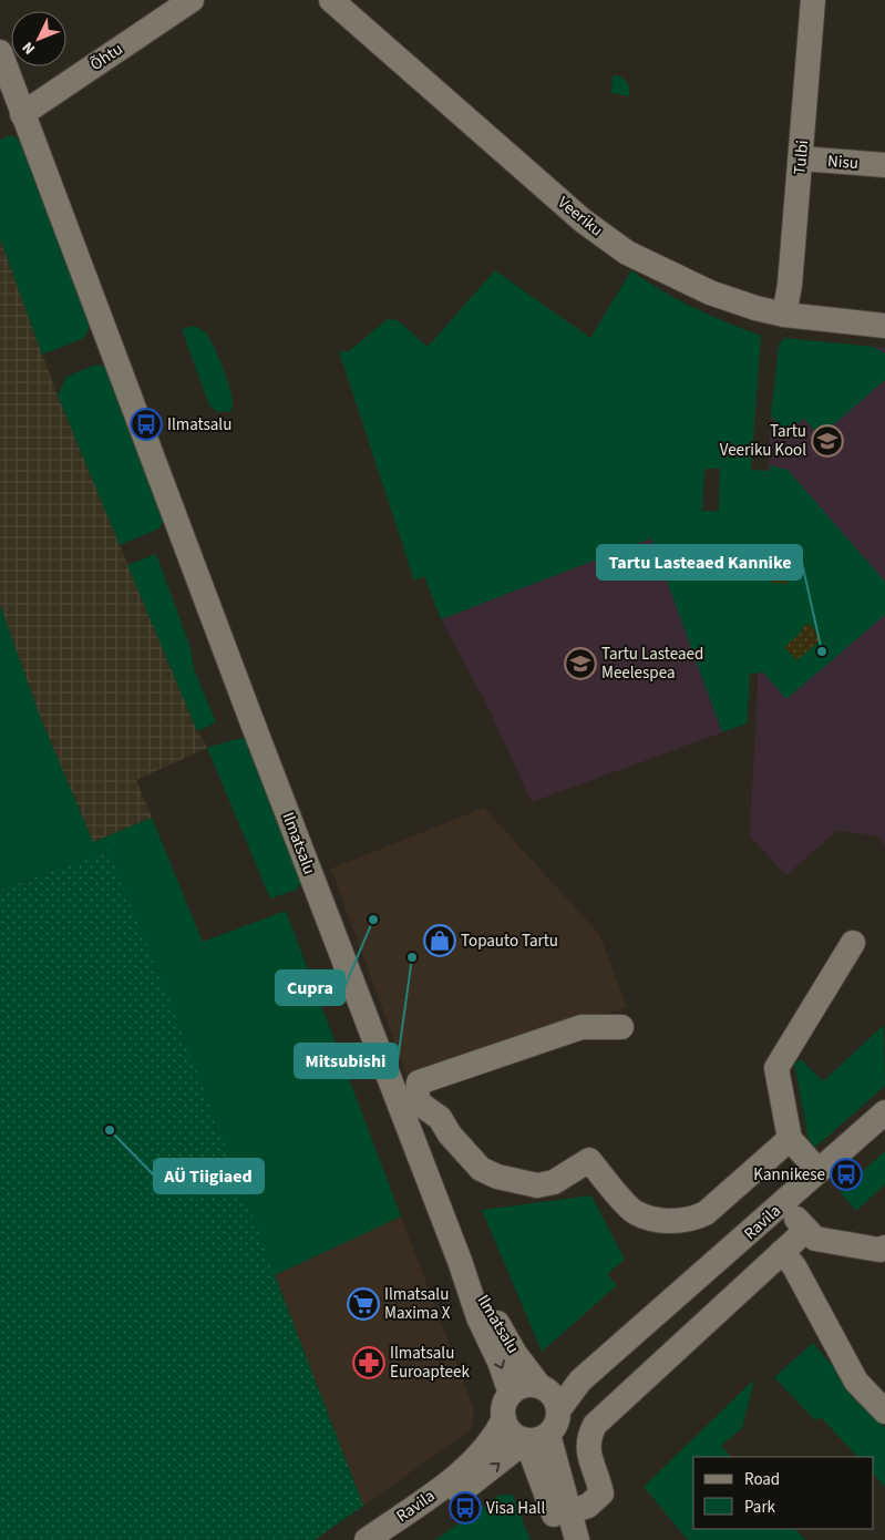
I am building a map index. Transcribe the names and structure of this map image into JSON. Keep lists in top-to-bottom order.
{
  "streets": {
    "street": [
      "Õhtu",
      "Tulbi",
      "Nisu",
      "Veeriku",
      "Ilmatsalu",
      "Ravila"
    ]
  },
  "crossings": [
    ["Õhtu", "Ilmatsalu"],
    ["Tulbi", "Nisu"],
    ["Tulbi", "Veeriku"],
    ["Ilmatsalu", "Ravila"]
  ],
  "places": {
    "bus stop": ["Ilmatsalu", "Kannikese", "Visa Hall"],
    "school or university": ["Tartu Veeriku Kool", "Tartu Lasteaed Meelespea"],
    "other": [
      "Tartu Lasteaed Kannike",
      "Cupra",
      "Mitsubishi",
      "AÜ Tiigiaed"
    ],
    "shop": ["Topauto Tartu"],
    "supermarket": ["Ilmatsalu Maxima X"],
    "pharmacy": ["Ilmatsalu Euroapteek"]
  },
  "legend": ["Road", "Park"],
  "north": "bottom left"
}
